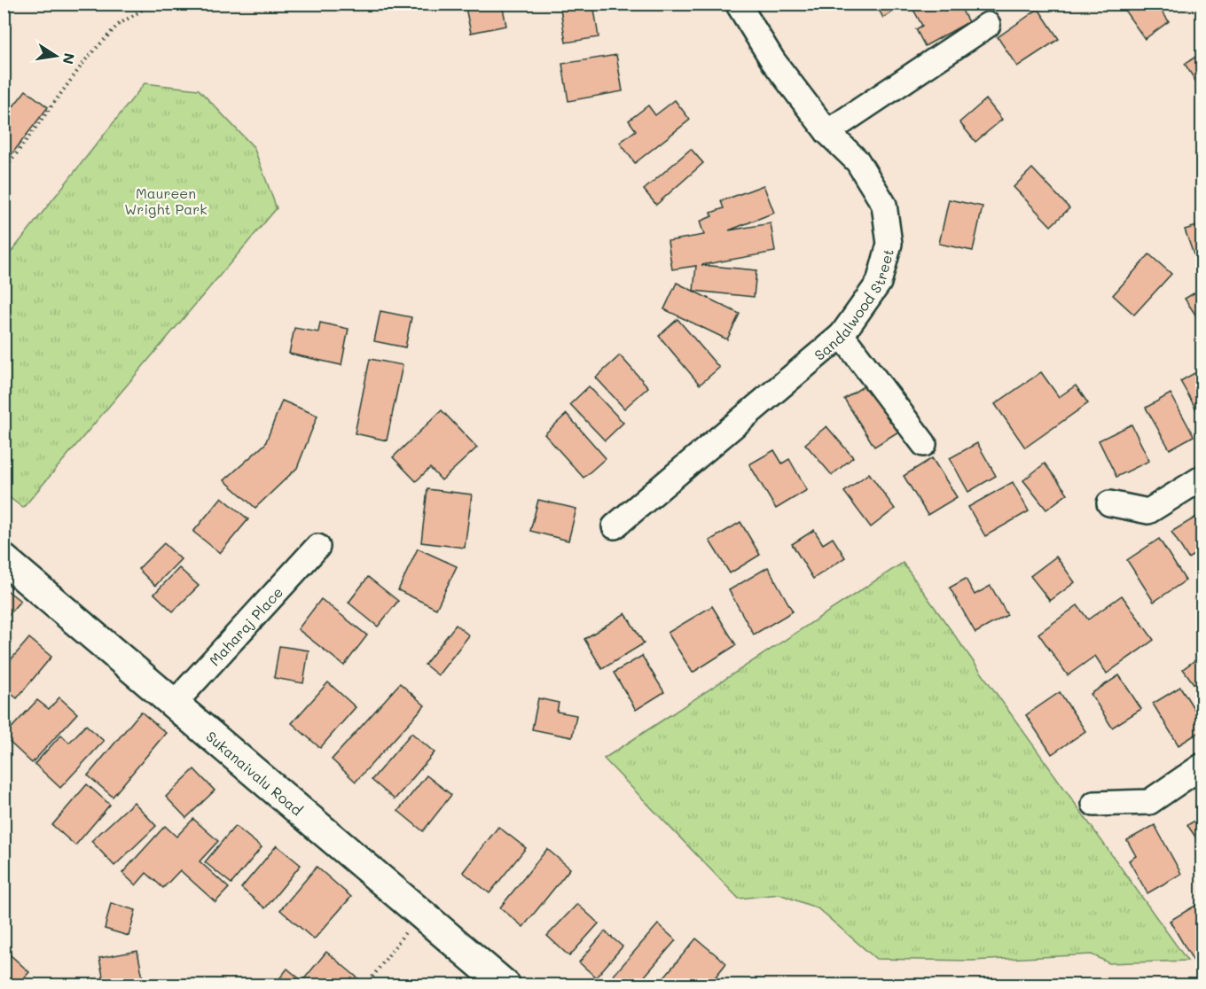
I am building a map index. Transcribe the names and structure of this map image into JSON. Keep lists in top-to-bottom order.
{
  "streets": {
    "main road": ["Sukanaivalu Road"],
    "street": ["Sandalwood Street", "Maharaj Place"]
  },
  "crossings": [
    ["Maharaj Place", "Sukanaivalu Road"]
  ],
  "parks": ["Maureen Wright Park"],
  "north": "right"
}
